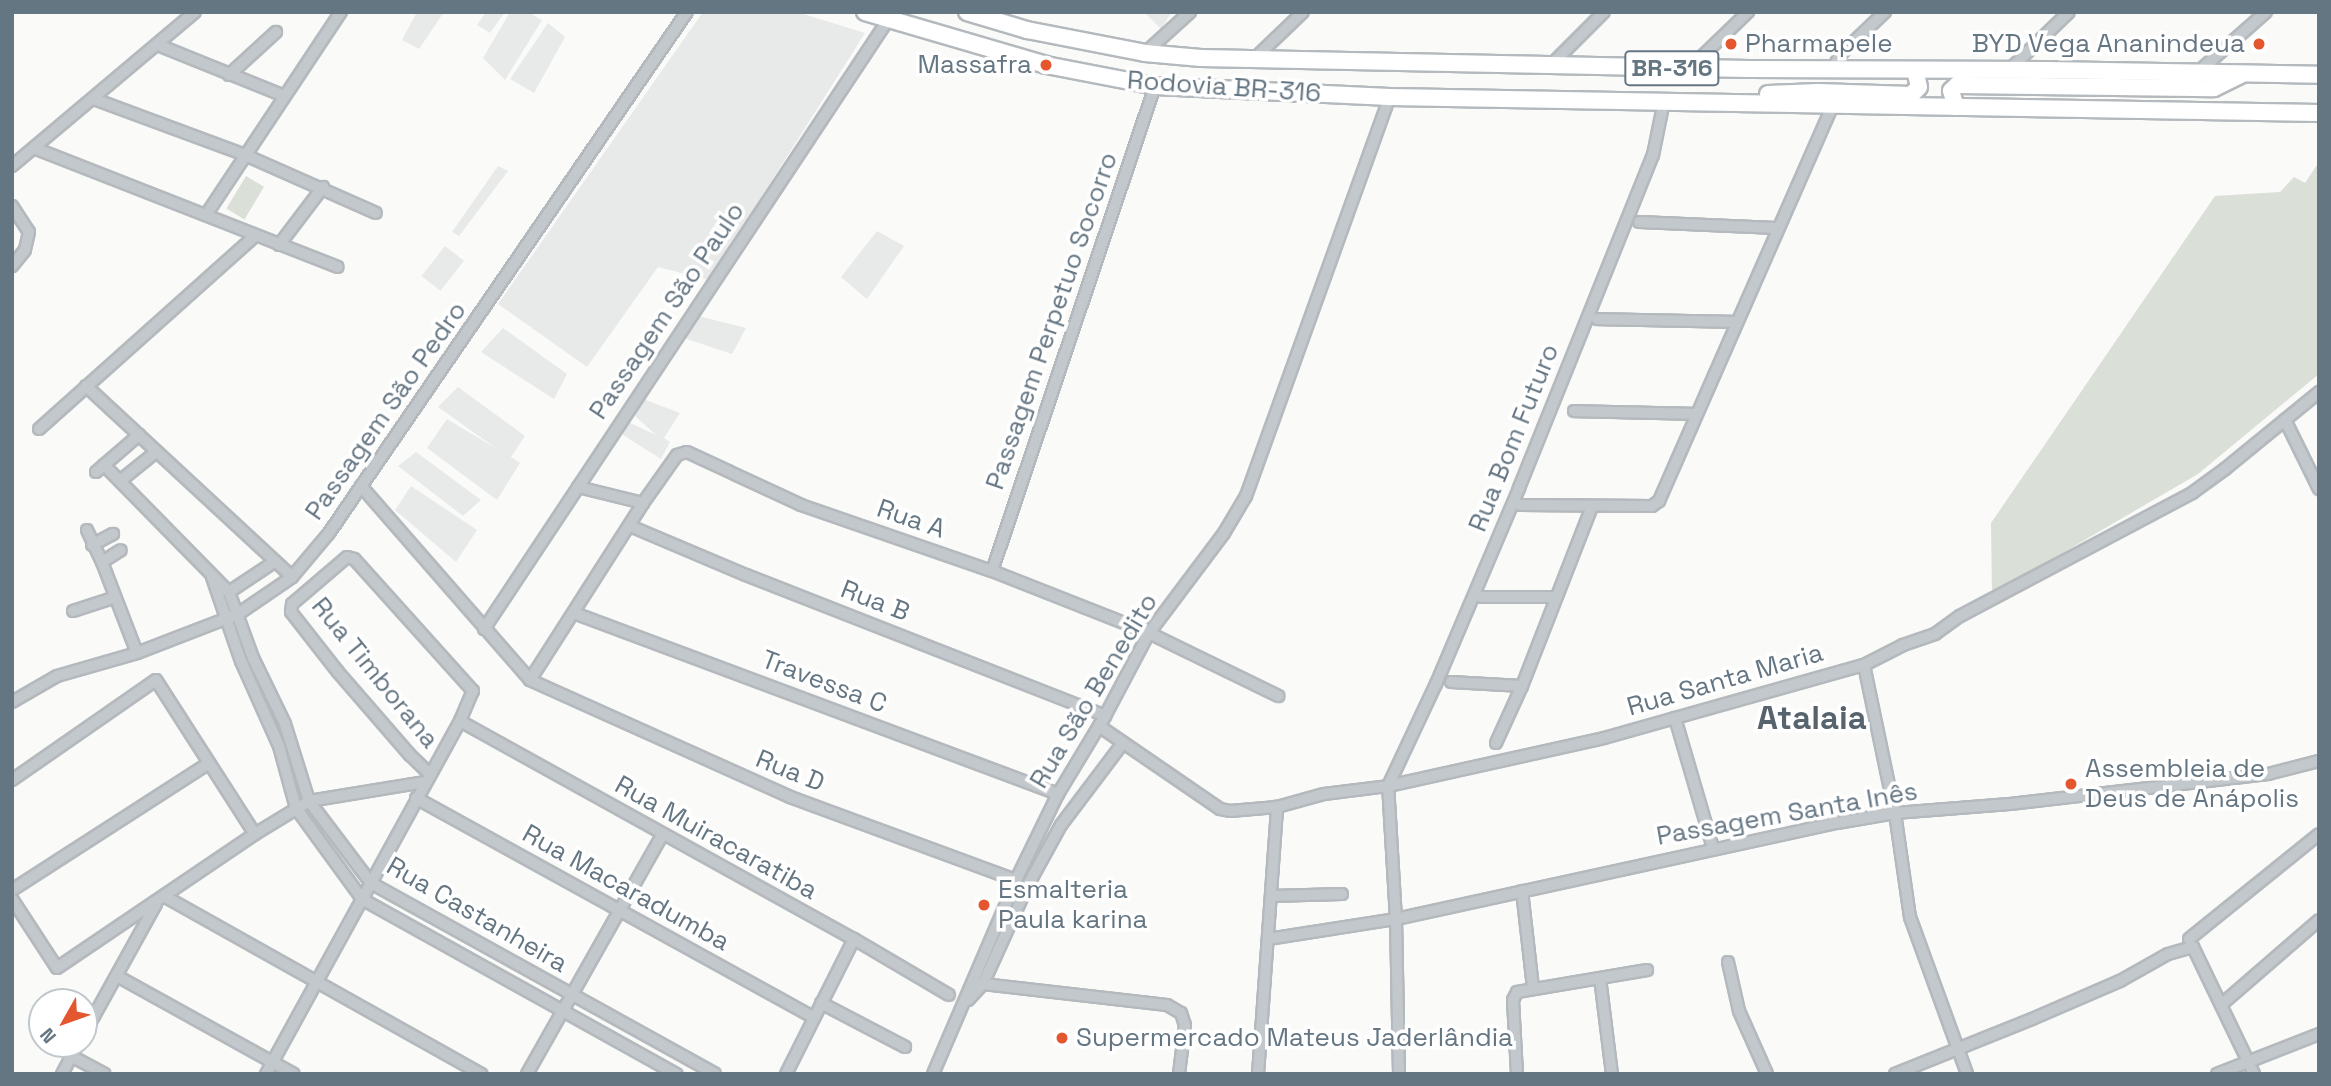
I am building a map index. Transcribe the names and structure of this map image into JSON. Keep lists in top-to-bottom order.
{
  "streets": {
    "highway": ["BR-316", "Rodovia BR-316"],
    "street": [
      "Passagem São Paulo",
      "Passagem Perpetuo Socorro",
      "Passagem São Pedro",
      "Rua Bom Futuro",
      "Rua A",
      "Rua B",
      "Rua Timborana",
      "Rua Santa Maria",
      "Travessa C",
      "Rua São Benedito",
      "Rua D",
      "Passagem Santa Inês",
      "Rua Muiracaratiba",
      "Rua Macaradumba",
      "Rua Castanheira"
    ]
  },
  "crossings": [
    ["BR-316", "Rodovia BR-316"],
    ["BR-316", "Rua Bom Futuro"],
    ["Rodovia BR-316", "Passagem São Paulo"],
    ["Rodovia BR-316", "Passagem Perpetuo Socorro"],
    ["Rodovia BR-316", "Rua Bom Futuro"],
    ["Rodovia BR-316", "Rua São Benedito"],
    ["Passagem São Paulo", "Rua D"],
    ["Passagem Perpetuo Socorro", "Rua A"],
    ["Passagem São Pedro", "Rua D"],
    ["Passagem São Pedro", "Rua Castanheira"],
    ["Rua Bom Futuro", "Rua Santa Maria"],
    ["Rua A", "Rua São Benedito"],
    ["Rua B", "Rua São Benedito"],
    ["Rua Timborana", "Rua Muiracaratiba"],
    ["Rua Santa Maria", "Rua São Benedito"],
    ["Travessa C", "Rua São Benedito"],
    ["Rua São Benedito", "Rua D"]
  ],
  "districts": ["Atalaia"],
  "places": [
    "Pharmapele",
    "BYD Vega Ananindeua",
    "Massafra",
    "Assembleia de Deus de Anápolis",
    "Esmalteria Paula karina",
    "Supermercado Mateus Jaderlândia"
  ],
  "north": "bottom left"
}
